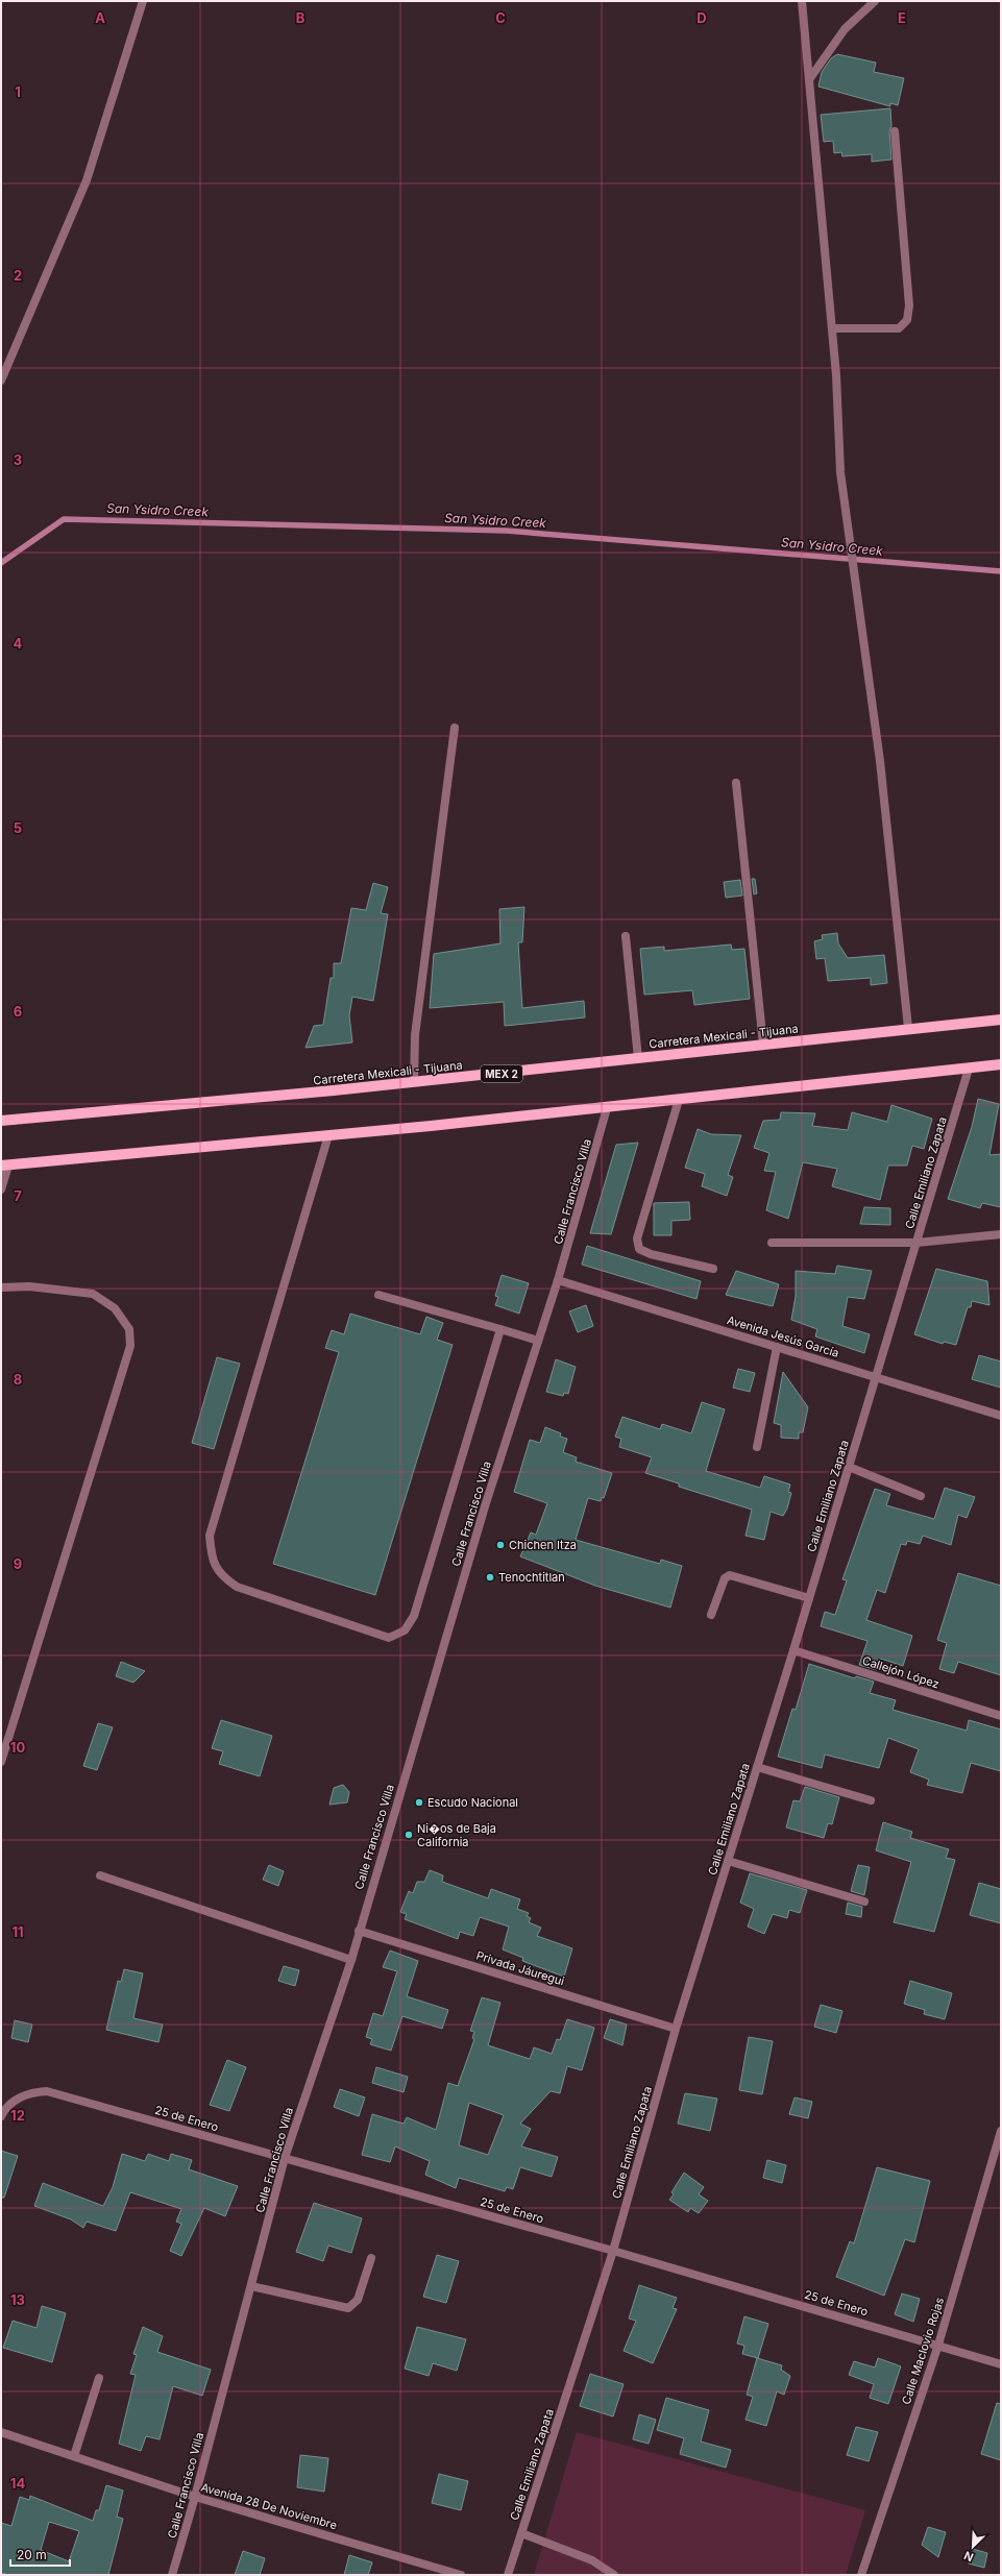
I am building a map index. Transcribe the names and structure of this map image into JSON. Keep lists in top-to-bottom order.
{
  "streets": {
    "main road": ["Carretera Mexicali - Tijuana", "MEX 2"],
    "street": [
      "Calle Emiliano Zapata",
      "Calle Francisco Villa",
      "Avenida Jesús García",
      "Callejón López",
      "Privada Jáuregui",
      "25 de Enero",
      "Calle Maclovio Rojas",
      "Avenida 28 De Noviembre"
    ]
  },
  "crossings": [
    ["Calle Emiliano Zapata", "Avenida Jesús García"],
    ["Calle Emiliano Zapata", "Callejón López"],
    ["Calle Emiliano Zapata", "Privada Jáuregui"],
    ["Calle Emiliano Zapata", "25 de Enero"],
    ["Calle Francisco Villa", "Avenida Jesús García"],
    ["Calle Francisco Villa", "Privada Jáuregui"],
    ["Calle Francisco Villa", "25 de Enero"],
    ["Calle Francisco Villa", "Avenida 28 De Noviembre"],
    ["25 de Enero", "Calle Maclovio Rojas"]
  ],
  "water": ["San Ysidro Creek"],
  "places": [
    "Chichen Itza",
    "Tenochtitlan",
    "Escudo Nacional",
    "Ni�os de Baja California"
  ],
  "scale_bar": "20 m",
  "north": "bottom left",
  "grid": {
    "columns": [
      "A",
      "B",
      "C",
      "D",
      "E"
    ],
    "rows": [
      "1",
      "2",
      "3",
      "4",
      "5",
      "6",
      "7",
      "8",
      "9",
      "10",
      "11",
      "12",
      "13",
      "14"
    ]
  }
}
